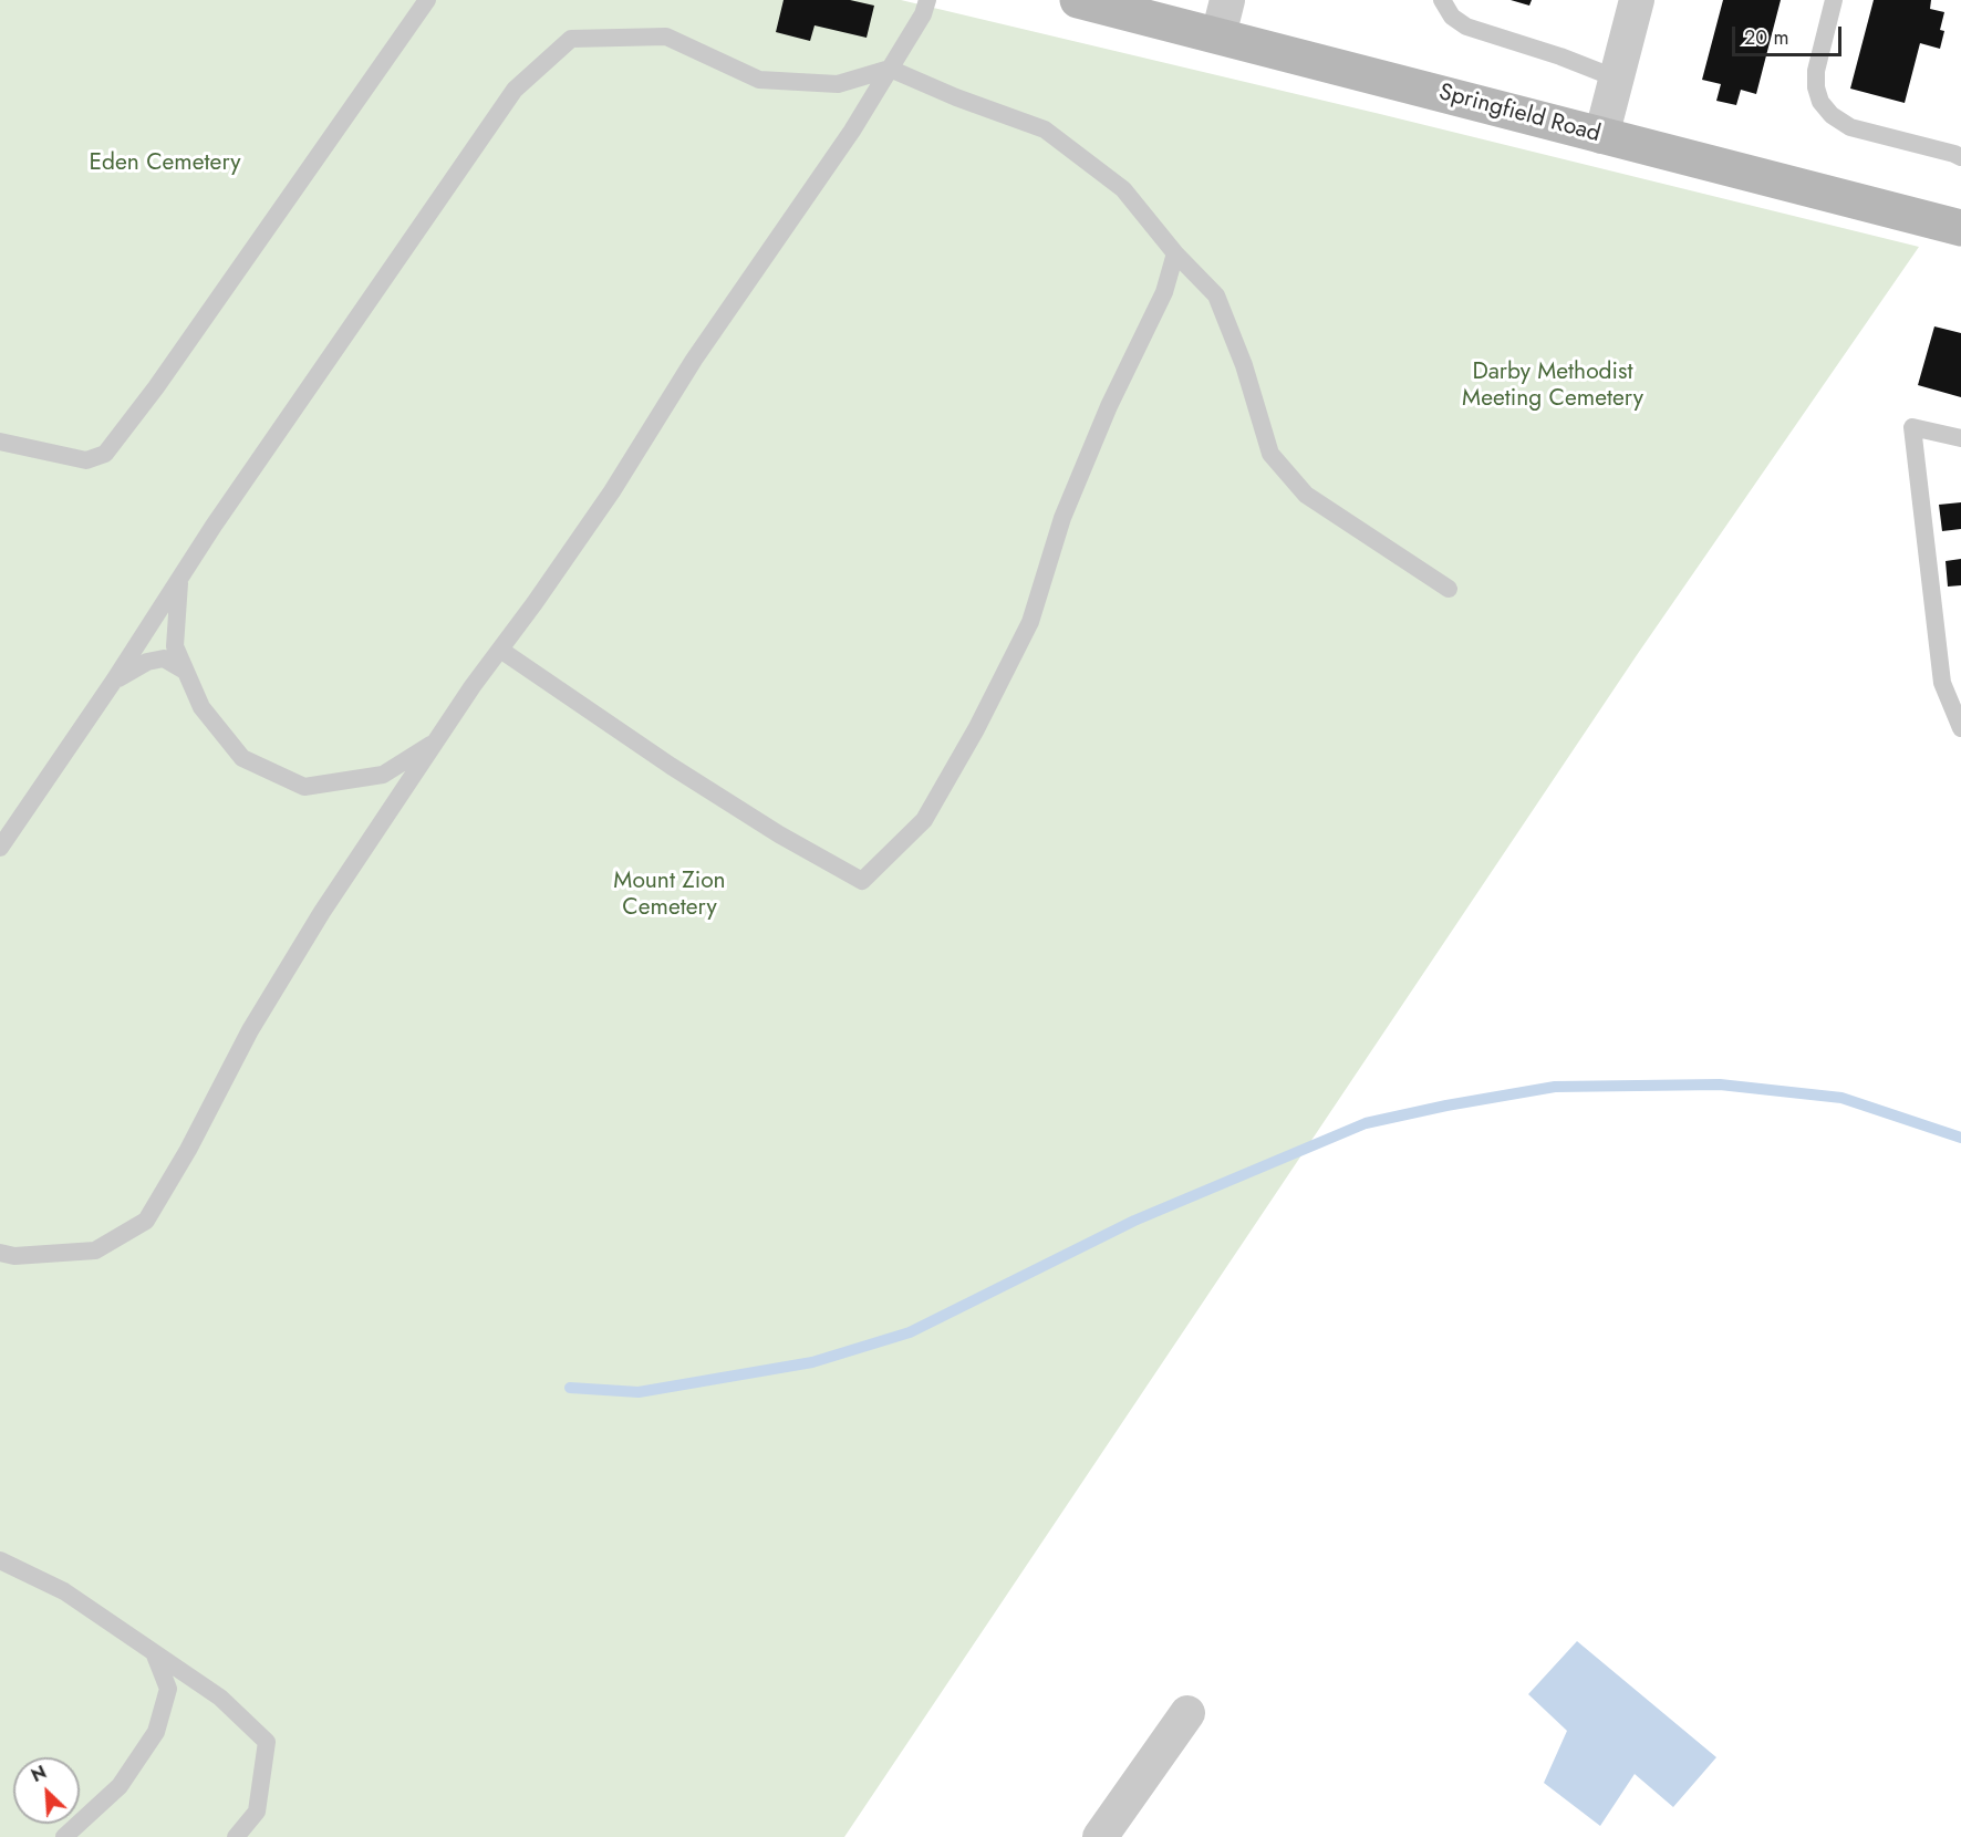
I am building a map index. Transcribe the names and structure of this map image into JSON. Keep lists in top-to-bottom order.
{
  "streets": {
    "main road": ["Springfield Road"]
  },
  "parks": ["Eden Cemetery", "Darby Methodist Meeting Cemetery", "Mount Zion Cemetery"],
  "scale_bar": "20 m",
  "north": "top left"
}
